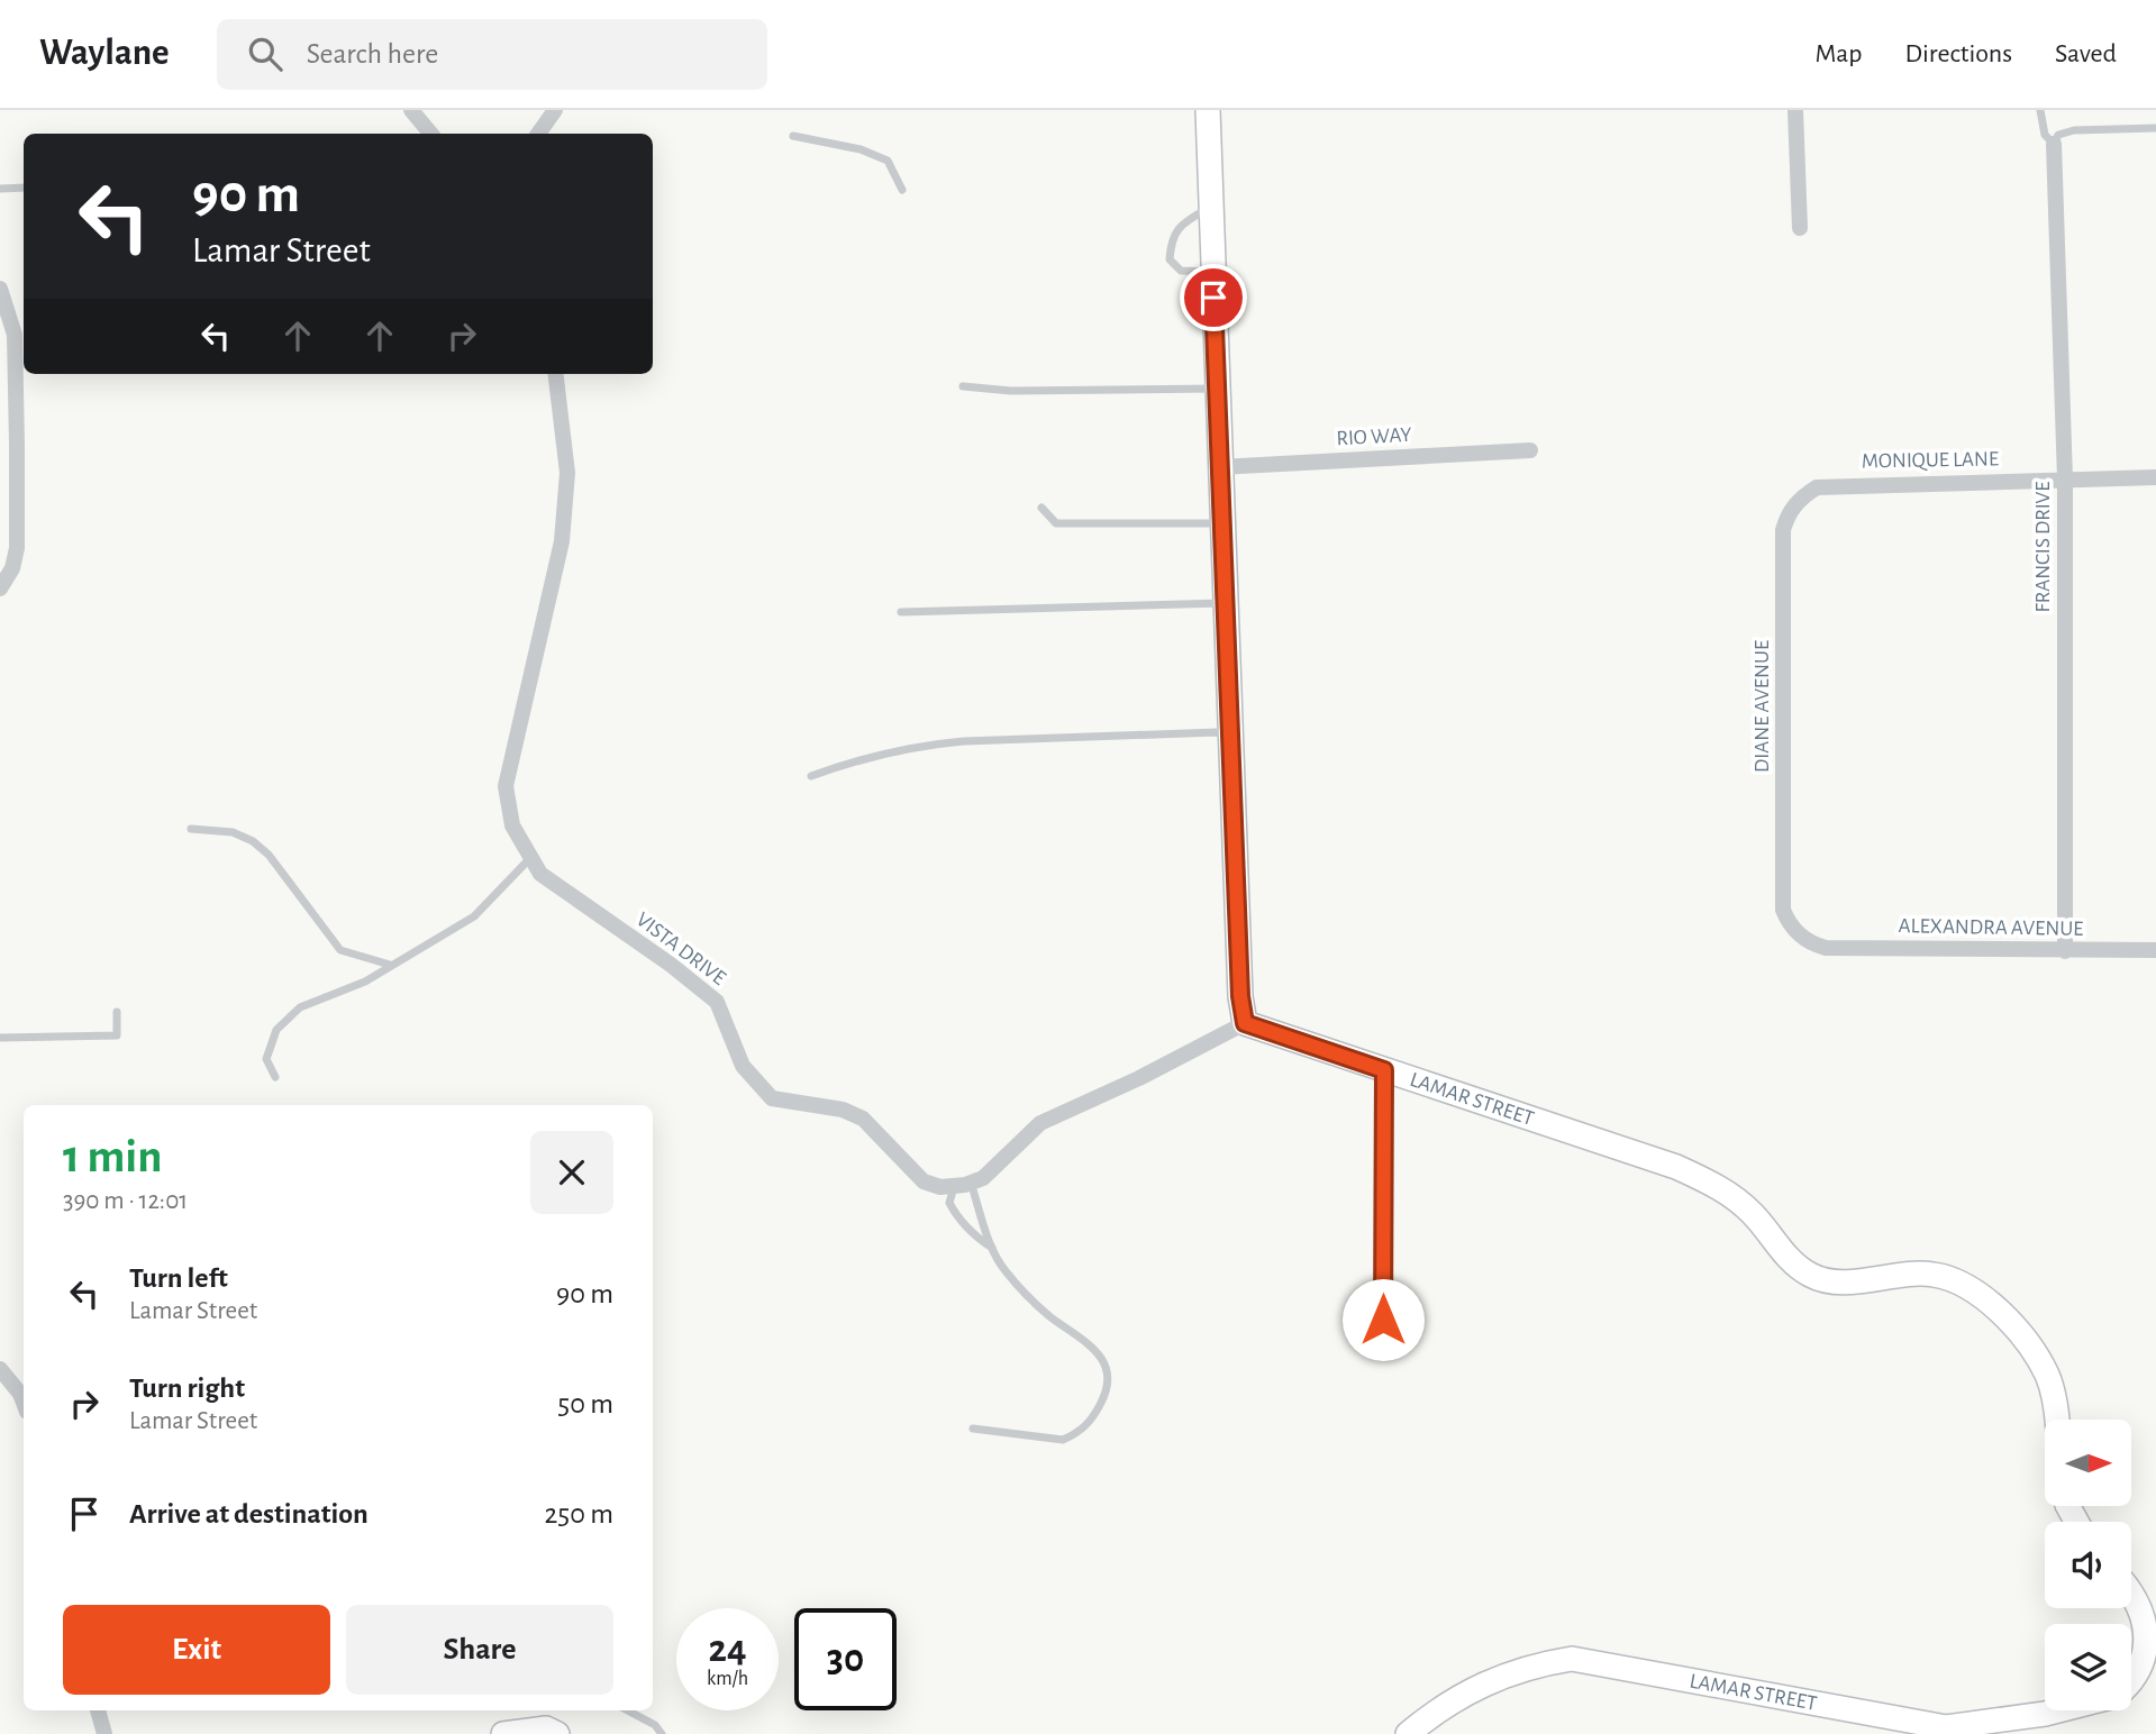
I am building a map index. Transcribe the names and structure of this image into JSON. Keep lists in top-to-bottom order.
{
  "streets": {
    "street": [
      "RIO WAY",
      "MONIQUE LANE",
      "FRANCIS DRIVE",
      "DIANE AVENUE",
      "ALEXANDRA AVENUE",
      "VISTA DRIVE",
      "LAMAR STREET"
    ]
  },
  "crossings": [
    ["MONIQUE LANE", "FRANCIS DRIVE"],
    ["MONIQUE LANE", "DIANE AVENUE"],
    ["FRANCIS DRIVE", "ALEXANDRA AVENUE"],
    ["DIANE AVENUE", "ALEXANDRA AVENUE"],
    ["VISTA DRIVE", "LAMAR STREET"]
  ],
  "north": "right",
  "page": {
    "header": "Waylane",
    "search": "Search here",
    "nav": ["Map", "Directions", "Saved"],
    "turn": ["90 m", "Lamar Street"],
    "heading": ["1 min", "390 m · 12:01"],
    "list": [
      {
        "name": "Turn left",
        "note": "Lamar Street",
        "value": "90 m"
      },
      {
        "name": "Turn right",
        "note": "Lamar Street",
        "value": "50 m"
      },
      {
        "name": "Arrive at destination",
        "value": "250 m"
      }
    ],
    "buttons": ["Exit", "Share"],
    "speed": "24 km/h",
    "limit": "30"
  }
}
